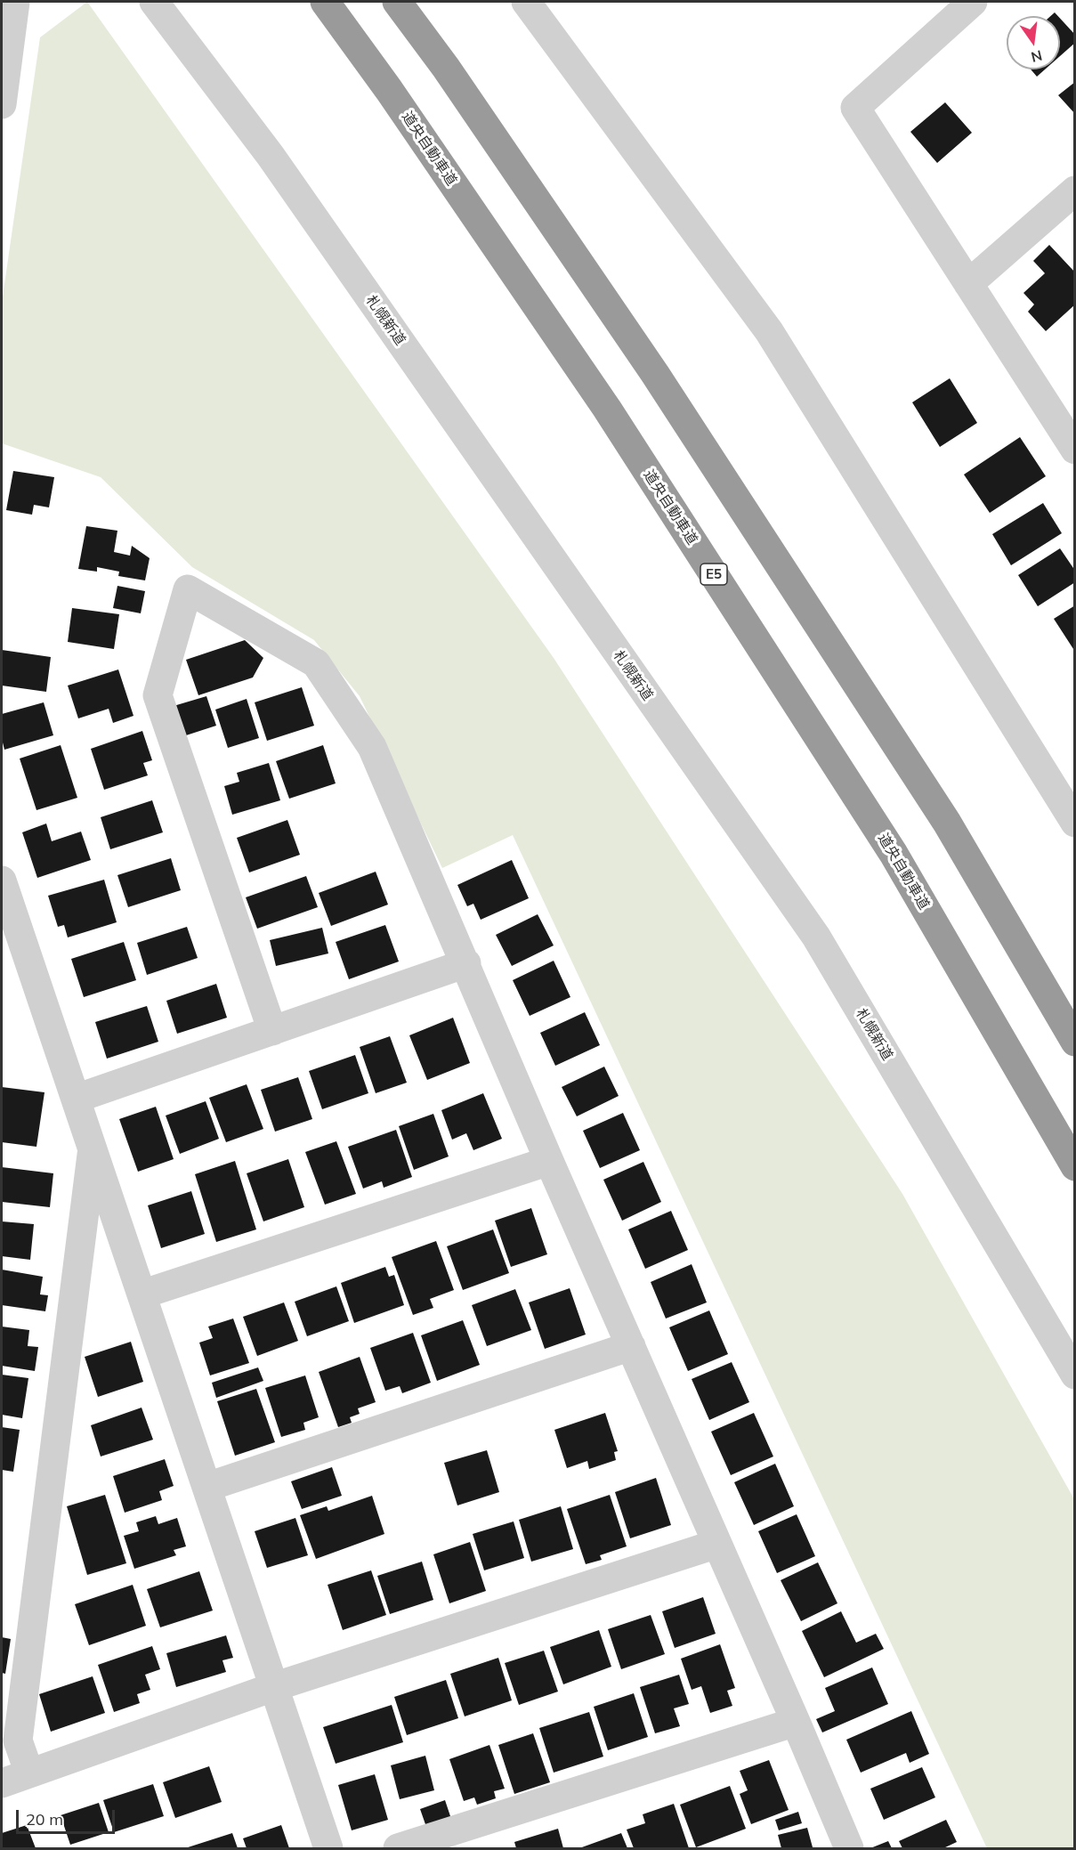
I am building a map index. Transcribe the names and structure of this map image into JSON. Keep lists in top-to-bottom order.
{
  "streets": {
    "highway": ["道央自動車道", "E5"],
    "street": ["札幌新道"]
  },
  "scale_bar": "20 m",
  "north": "bottom"
}
